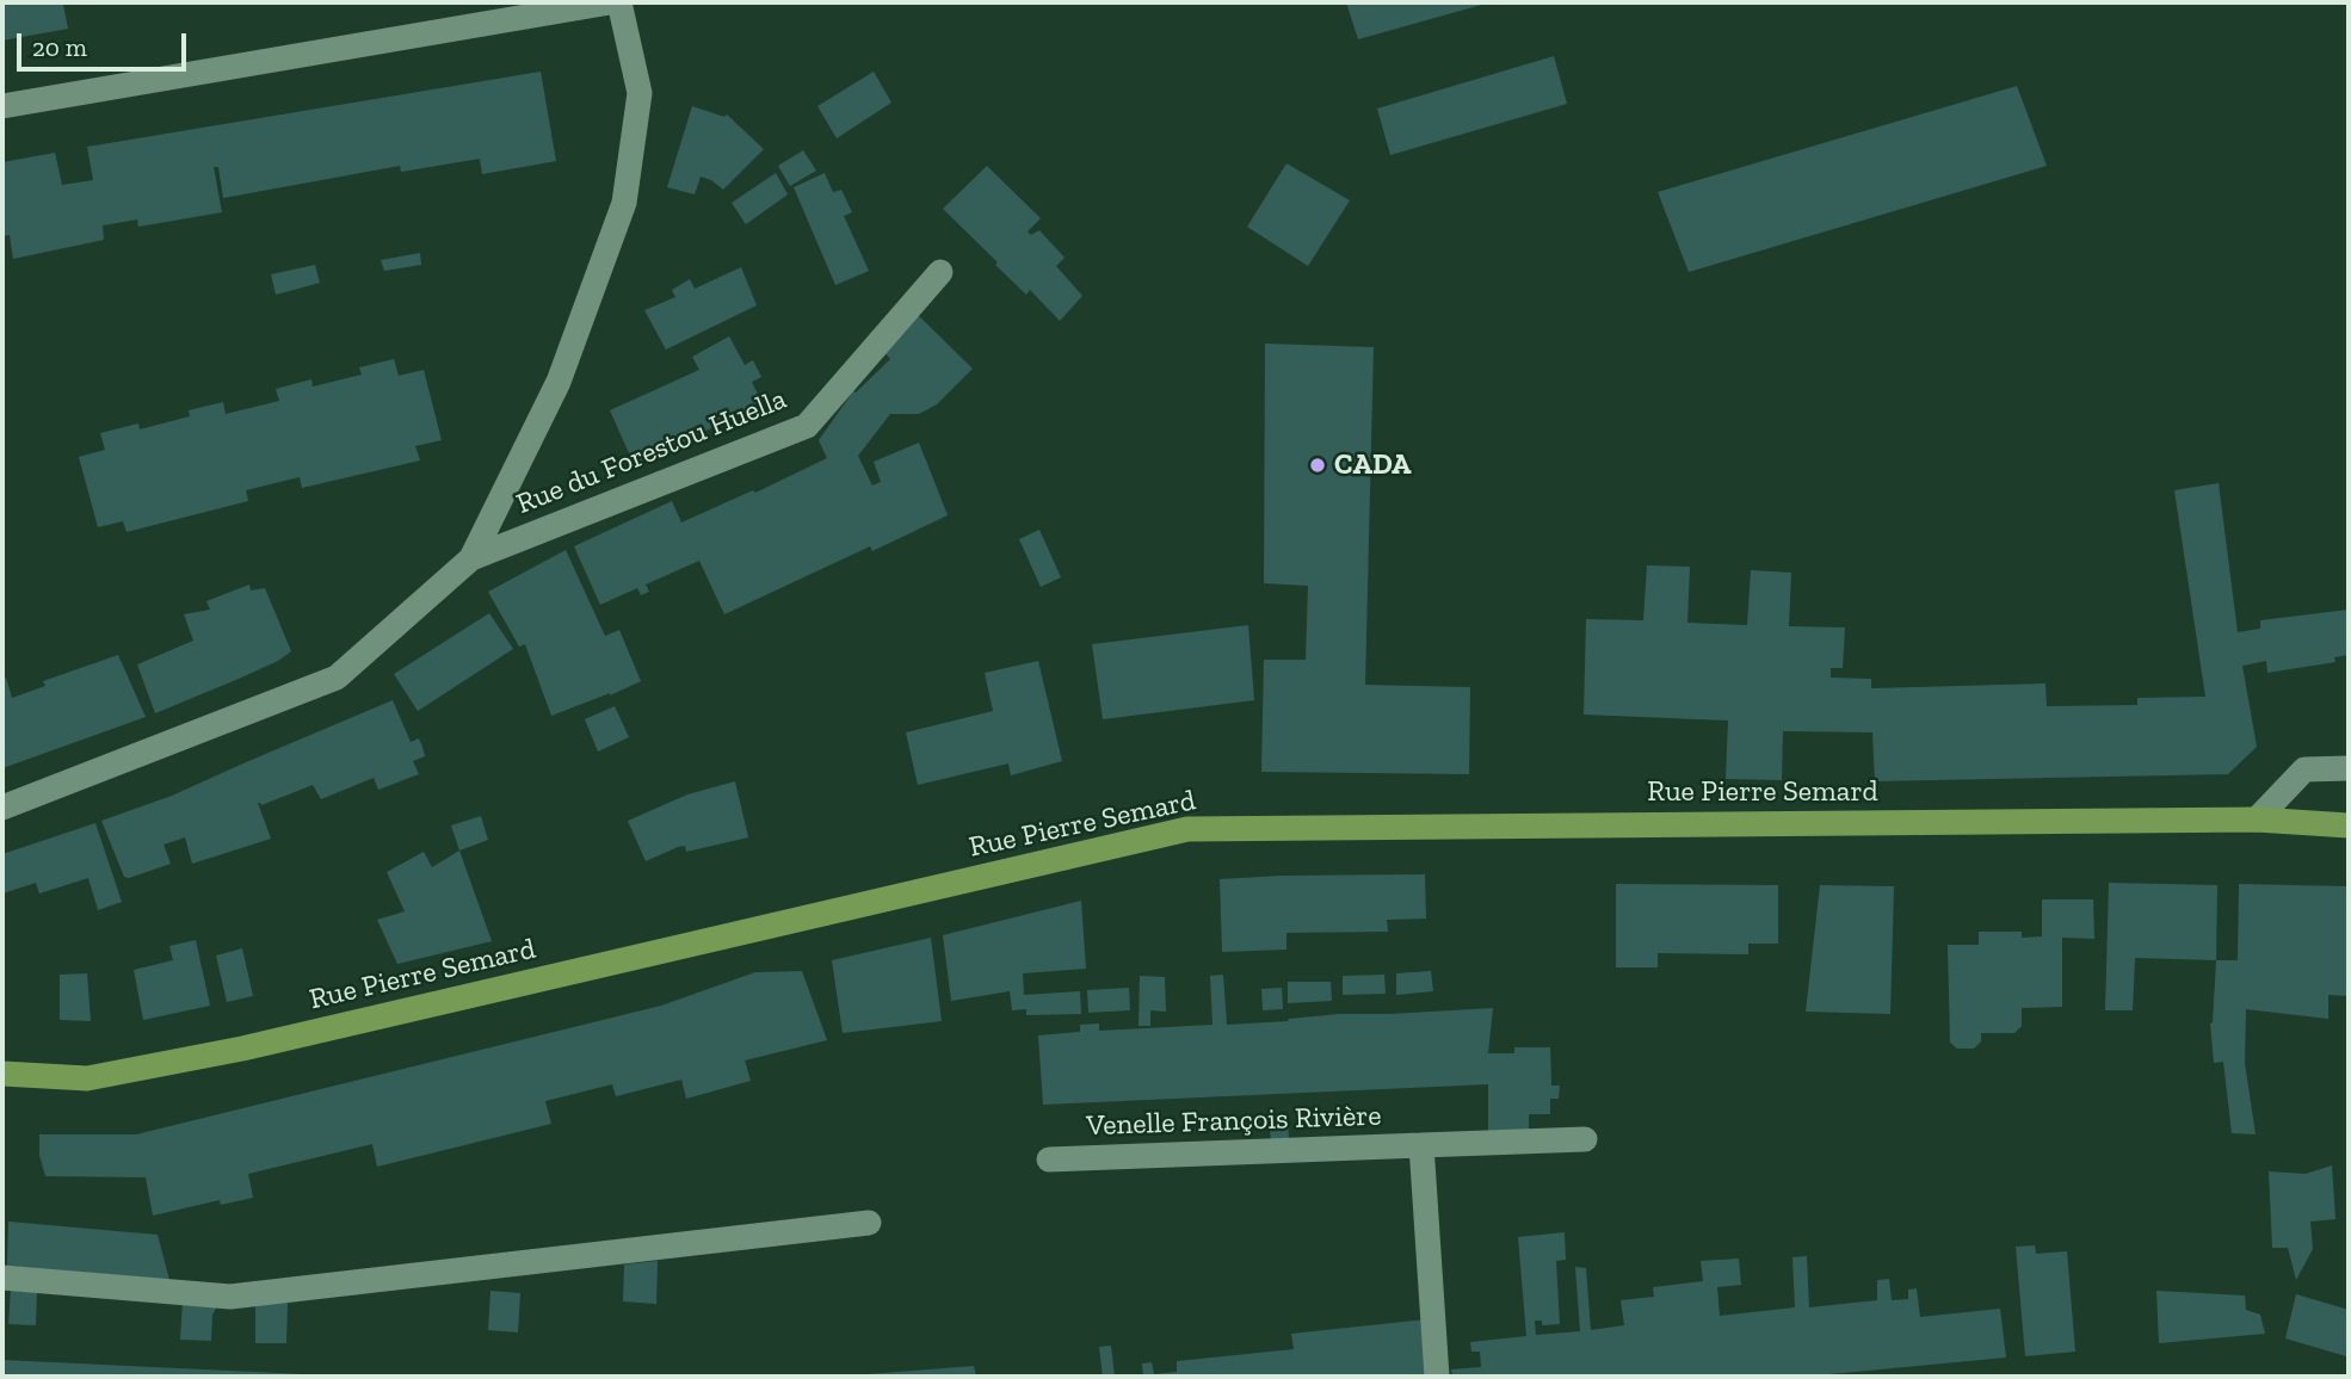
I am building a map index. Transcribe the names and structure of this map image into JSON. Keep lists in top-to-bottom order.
{
  "streets": {
    "main road": ["Rue Pierre Semard"],
    "street": ["Rue du Forestou Huella", "Venelle François Rivière"]
  },
  "places": ["CADA"],
  "scale_bar": "20 m"
}
